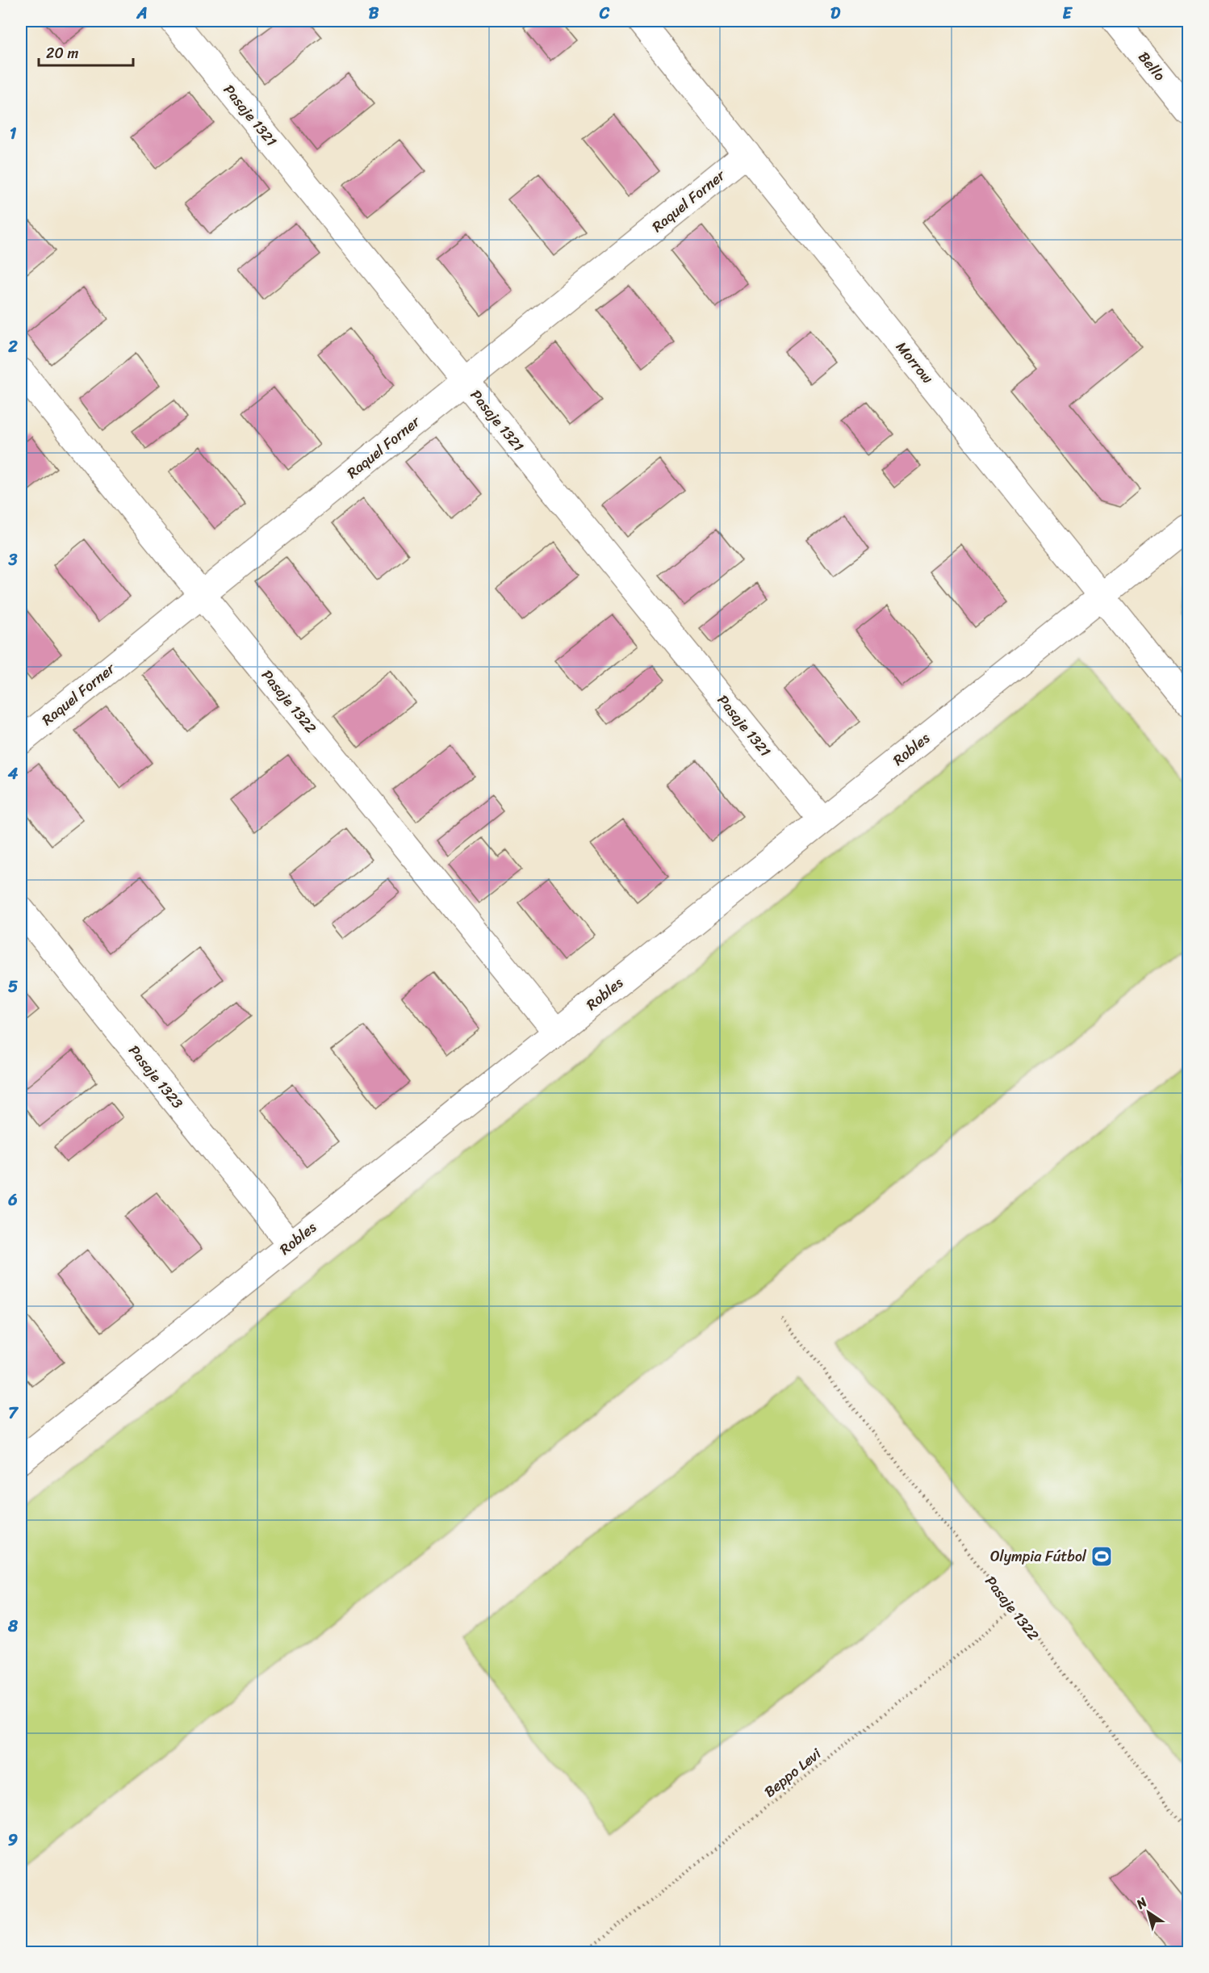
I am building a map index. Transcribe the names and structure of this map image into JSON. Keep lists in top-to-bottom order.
{
  "streets": {
    "street": [
      "Bello",
      "Pasaje 1321",
      "Raquel Forner",
      "Morrow",
      "Pasaje 1322",
      "Robles",
      "Pasaje 1323"
    ],
    "path": ["Beppo Levi"]
  },
  "crossings": [
    ["Pasaje 1321", "Raquel Forner"],
    ["Pasaje 1321", "Robles"],
    ["Raquel Forner", "Morrow"],
    ["Raquel Forner", "Pasaje 1322"],
    ["Morrow", "Robles"],
    ["Pasaje 1322", "Robles"],
    ["Pasaje 1322", "Beppo Levi"],
    ["Robles", "Pasaje 1323"]
  ],
  "places": {
    "sports": ["Olympia Fútbol"]
  },
  "scale_bar": "20 m",
  "north": "top left",
  "grid": {
    "columns": [
      "A",
      "B",
      "C",
      "D",
      "E"
    ],
    "rows": [
      "1",
      "2",
      "3",
      "4",
      "5",
      "6",
      "7",
      "8",
      "9"
    ]
  }
}
